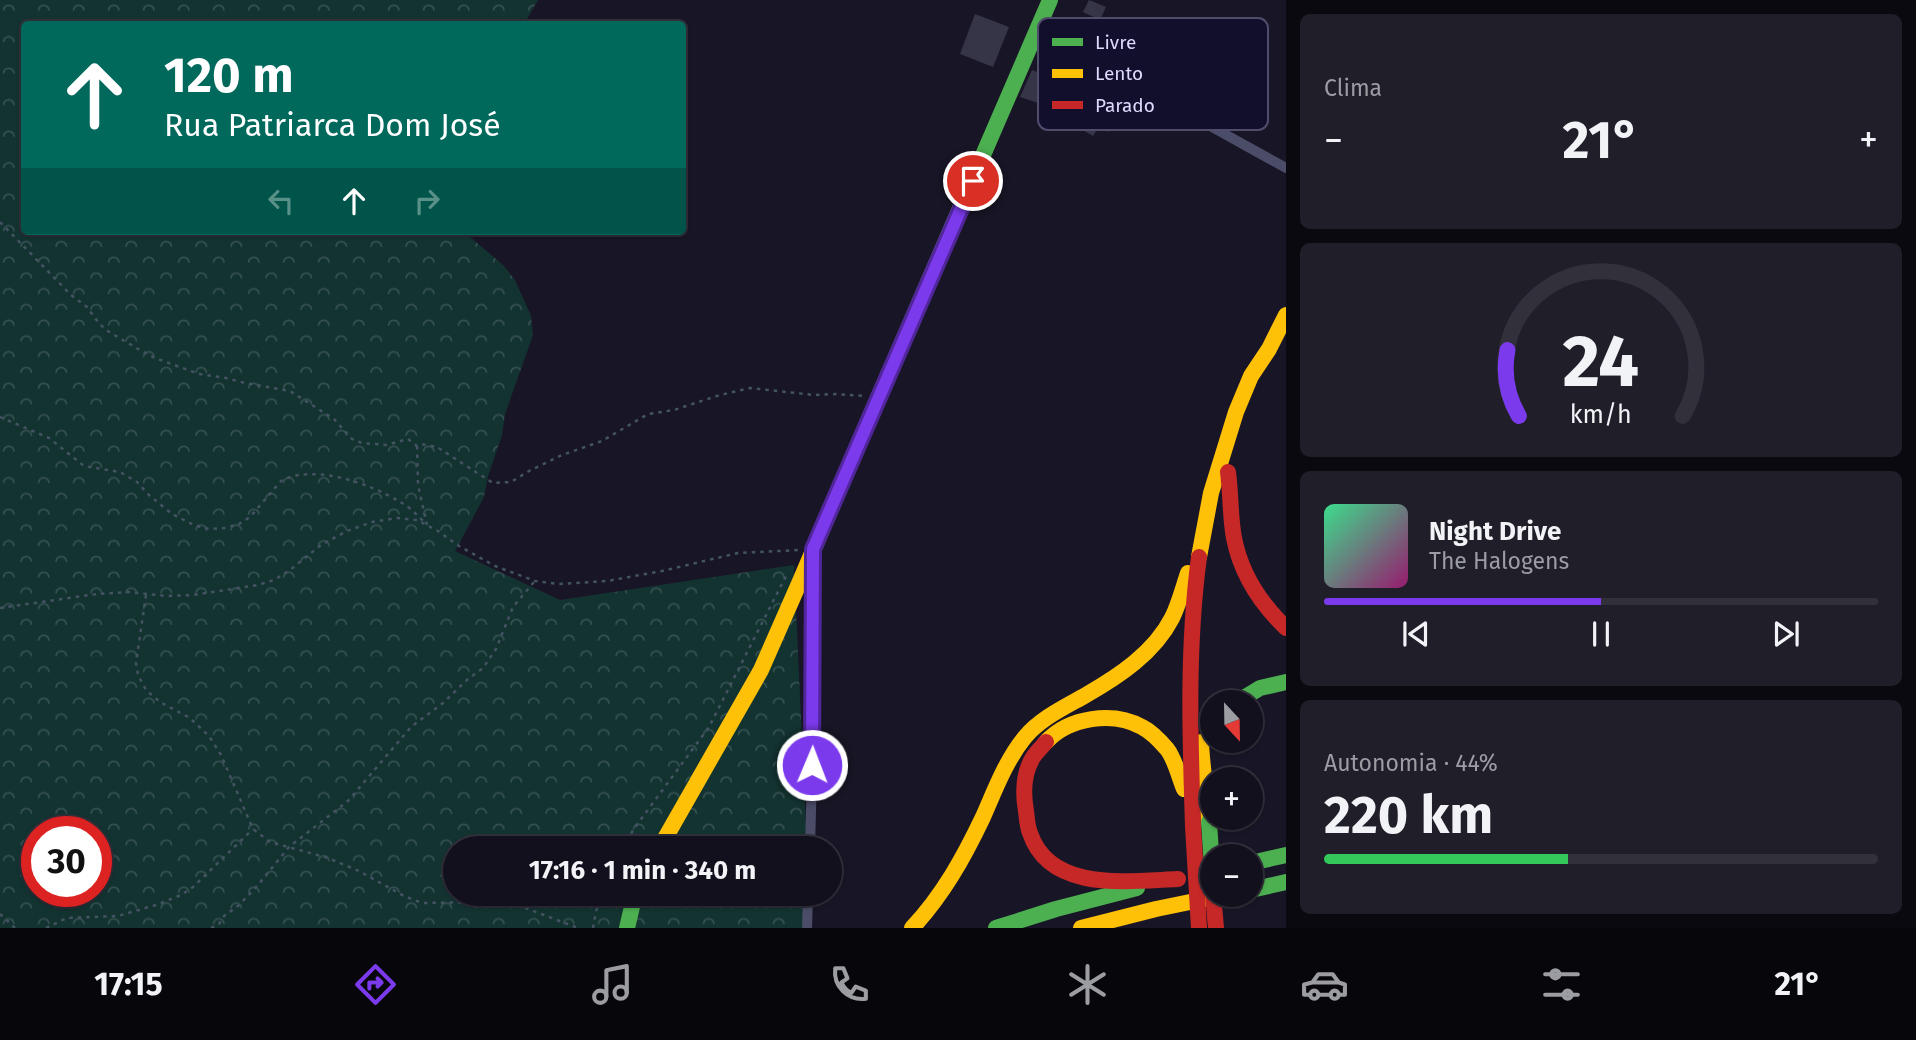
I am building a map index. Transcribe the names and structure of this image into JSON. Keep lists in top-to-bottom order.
{
  "legend": ["Livre", "Lento", "Parado"],
  "north": "bottom",
  "page": {
    "tile": [
      "Clima",
      ["Autonomia · 44%", "220 km"]
    ],
    "turn": ["120 m", "Rua Patriarca Dom José"],
    "heat": ["−", "21°", "+"],
    "song": ["Night Drive", "The Halogens"],
    "map_buttons": ["+", "−"],
    "limit": "30",
    "trip": "17:16 · 1 min · 340 m",
    "tabs": ["17:15", "21°"],
    "gauge": ["24", "km/h"]
  }
}
